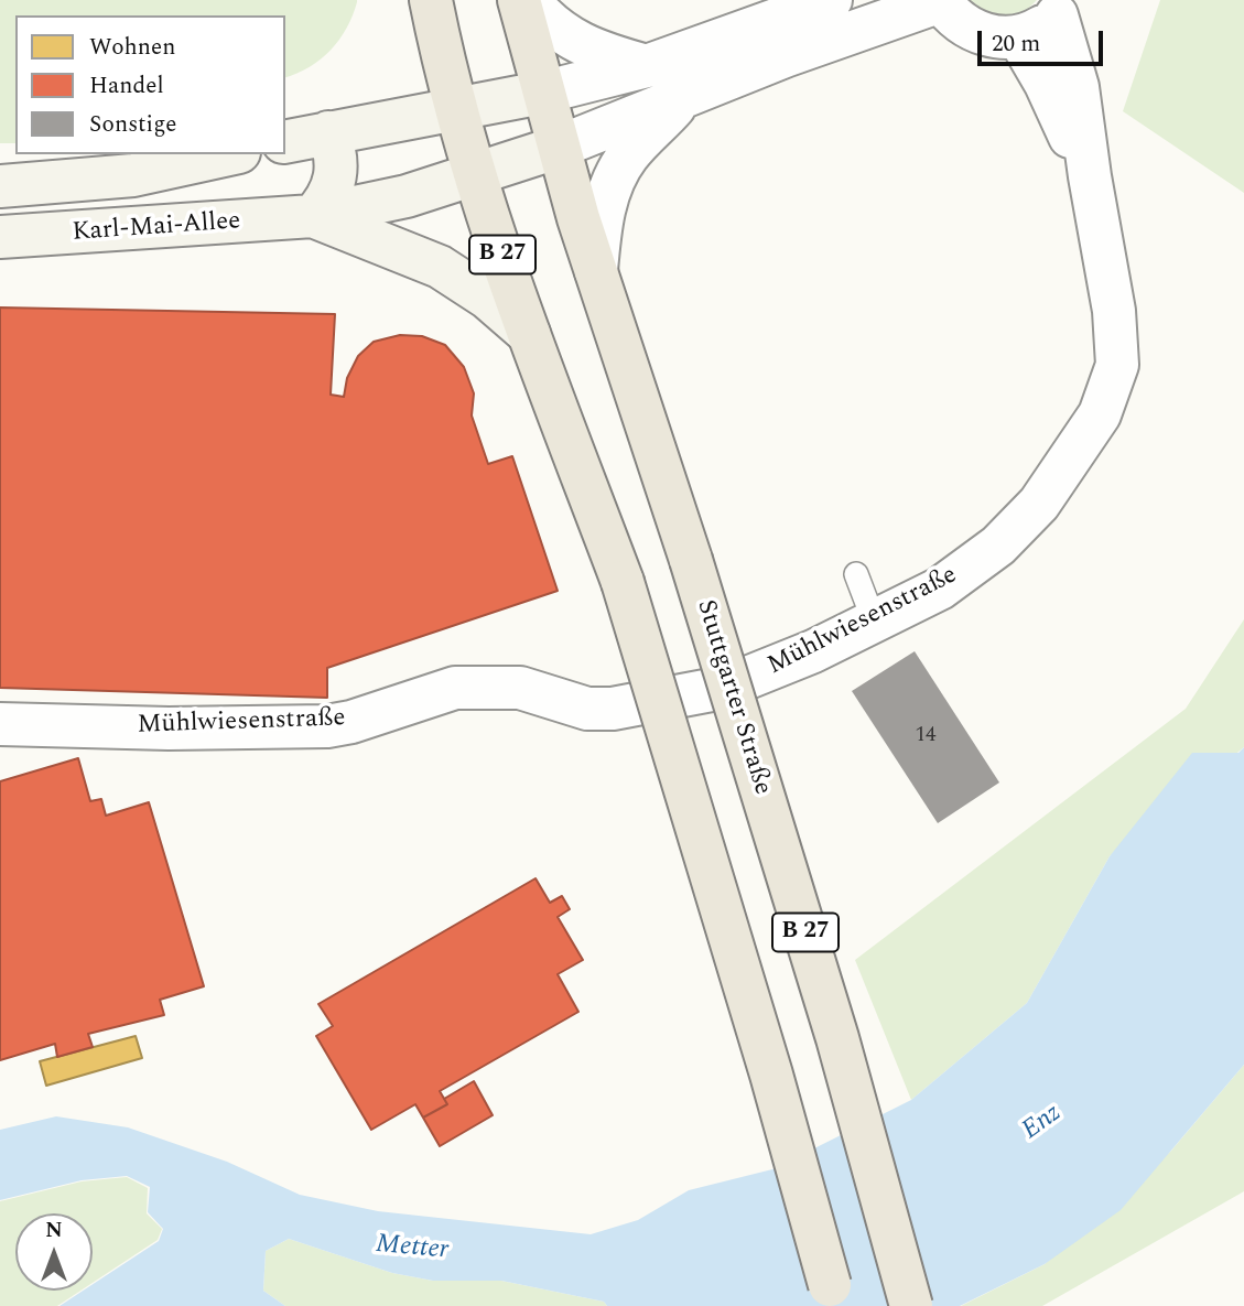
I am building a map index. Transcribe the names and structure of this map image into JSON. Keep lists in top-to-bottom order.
{
  "streets": {
    "main road": ["Karl-Mai-Allee", "B 27", "Stuttgarter Straße"],
    "street": ["Mühlwiesenstraße"]
  },
  "crossings": [
    ["Karl-Mai-Allee", "B 27"],
    ["Karl-Mai-Allee", "Stuttgarter Straße"],
    ["B 27", "Stuttgarter Straße"]
  ],
  "water": ["Enz", "Metter"],
  "house_numbers": ["14"],
  "legend": ["Wohnen", "Handel", "Sonstige"],
  "scale_bar": "20 m",
  "north": "top"
}
